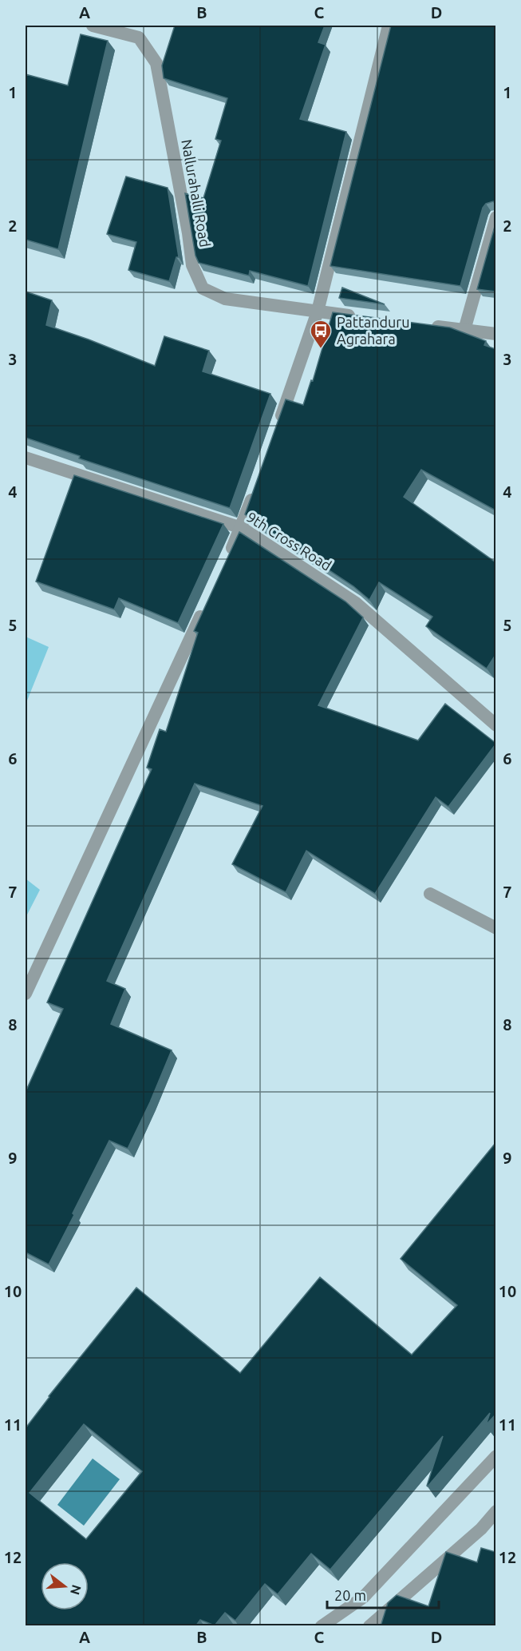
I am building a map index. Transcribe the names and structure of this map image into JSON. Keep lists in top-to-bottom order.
{
  "streets": {
    "street": ["Nallurahalli Road", "9th Cross Road"]
  },
  "places": {
    "bus stop": ["Pattanduru Agrahara"]
  },
  "scale_bar": "20 m",
  "north": "right",
  "grid": {
    "columns": [
      "A",
      "B",
      "C",
      "D"
    ],
    "rows": [
      "1",
      "2",
      "3",
      "4",
      "5",
      "6",
      "7",
      "8",
      "9",
      "10",
      "11",
      "12"
    ]
  }
}
